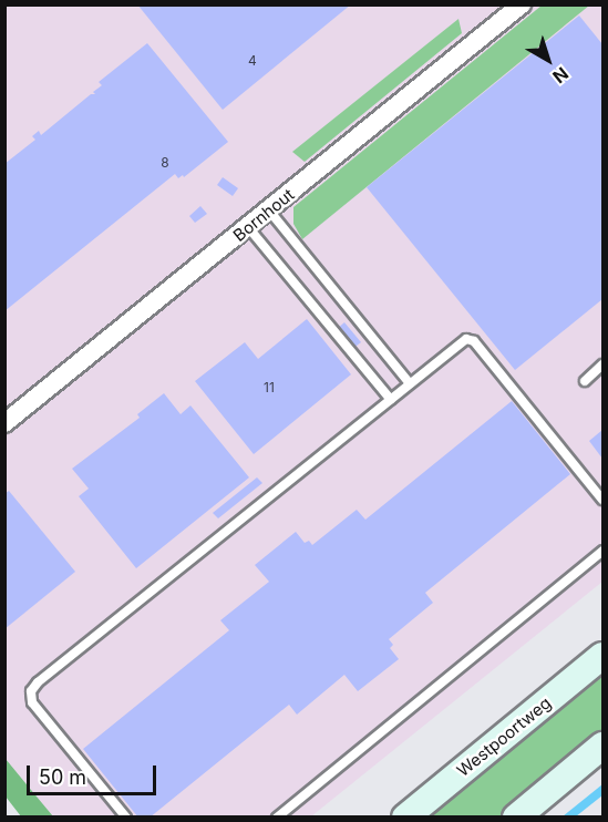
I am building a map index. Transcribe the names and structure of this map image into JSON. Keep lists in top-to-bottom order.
{
  "streets": {
    "main road": ["Westpoortweg"],
    "street": ["Bornhout"]
  },
  "house_numbers": ["4", "8", "11"],
  "scale_bar": "50 m",
  "north": "bottom right"
}
